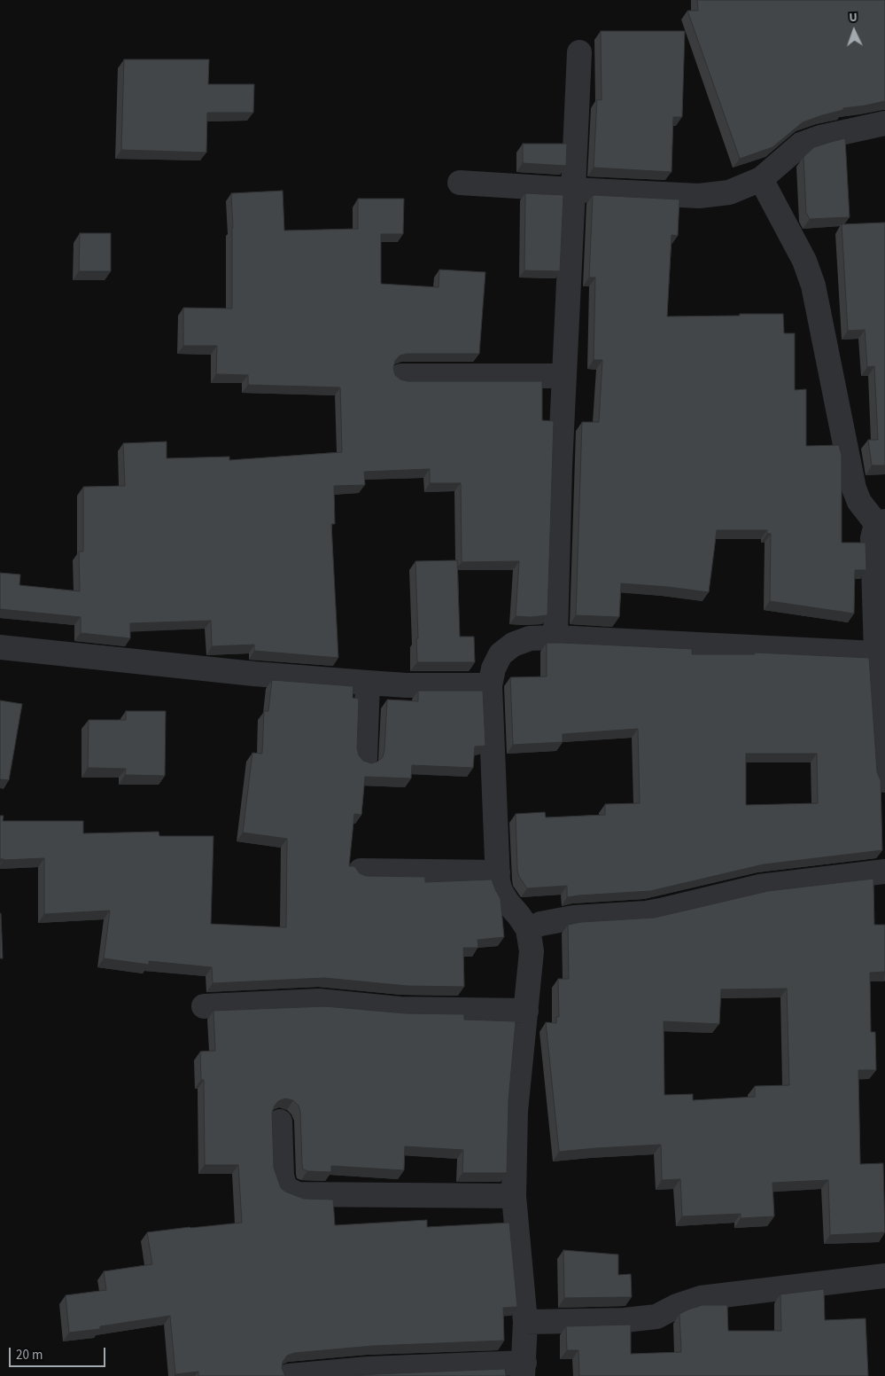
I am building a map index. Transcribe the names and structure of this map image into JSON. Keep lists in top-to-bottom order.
{
  "scale_bar": "20 m",
  "north": "top"
}
